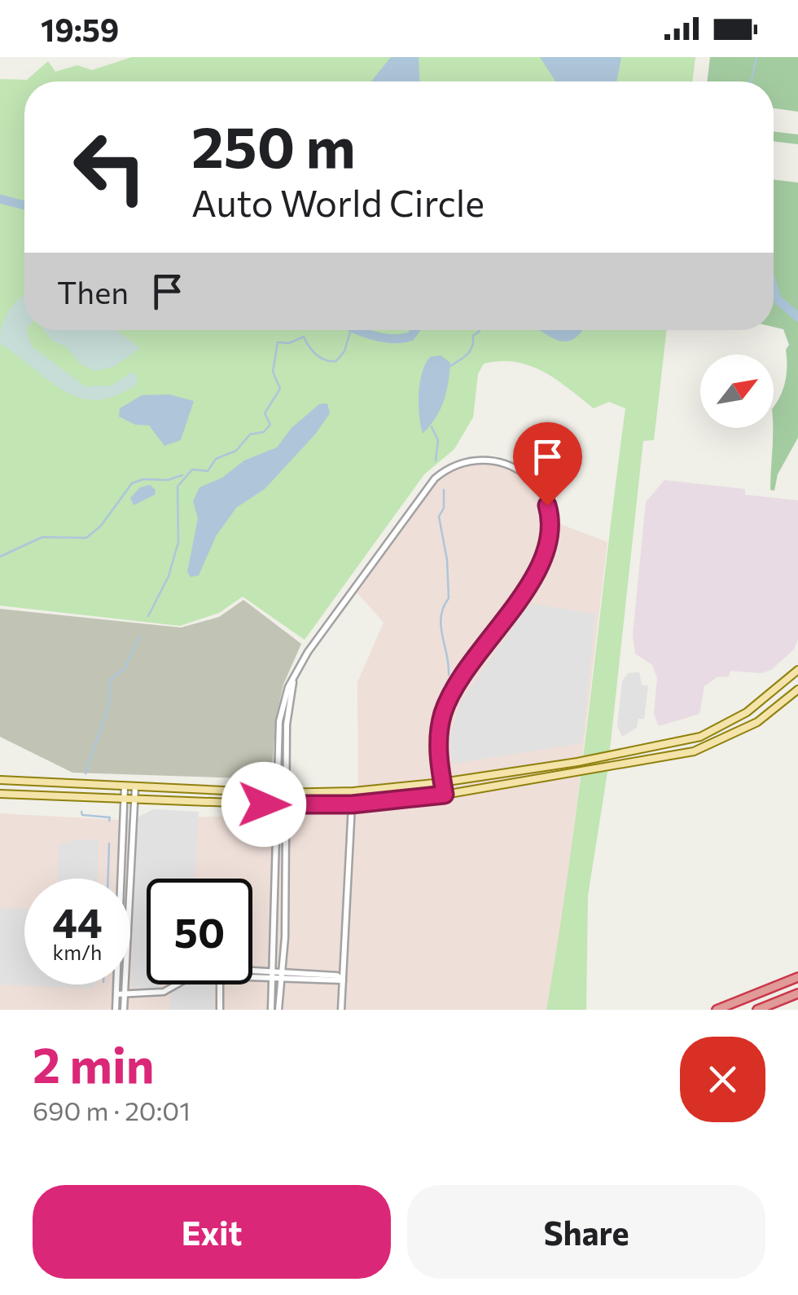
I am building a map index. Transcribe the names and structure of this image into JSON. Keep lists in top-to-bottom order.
{
  "north": "top right",
  "page": {
    "status": "19:59",
    "turn": ["250 m", "Auto World Circle"],
    "then": "Then",
    "speed": "44 km/h",
    "limit": "50",
    "heading": ["2 min", "690 m · 20:01"],
    "buttons": ["Exit", "Share"]
  }
}
